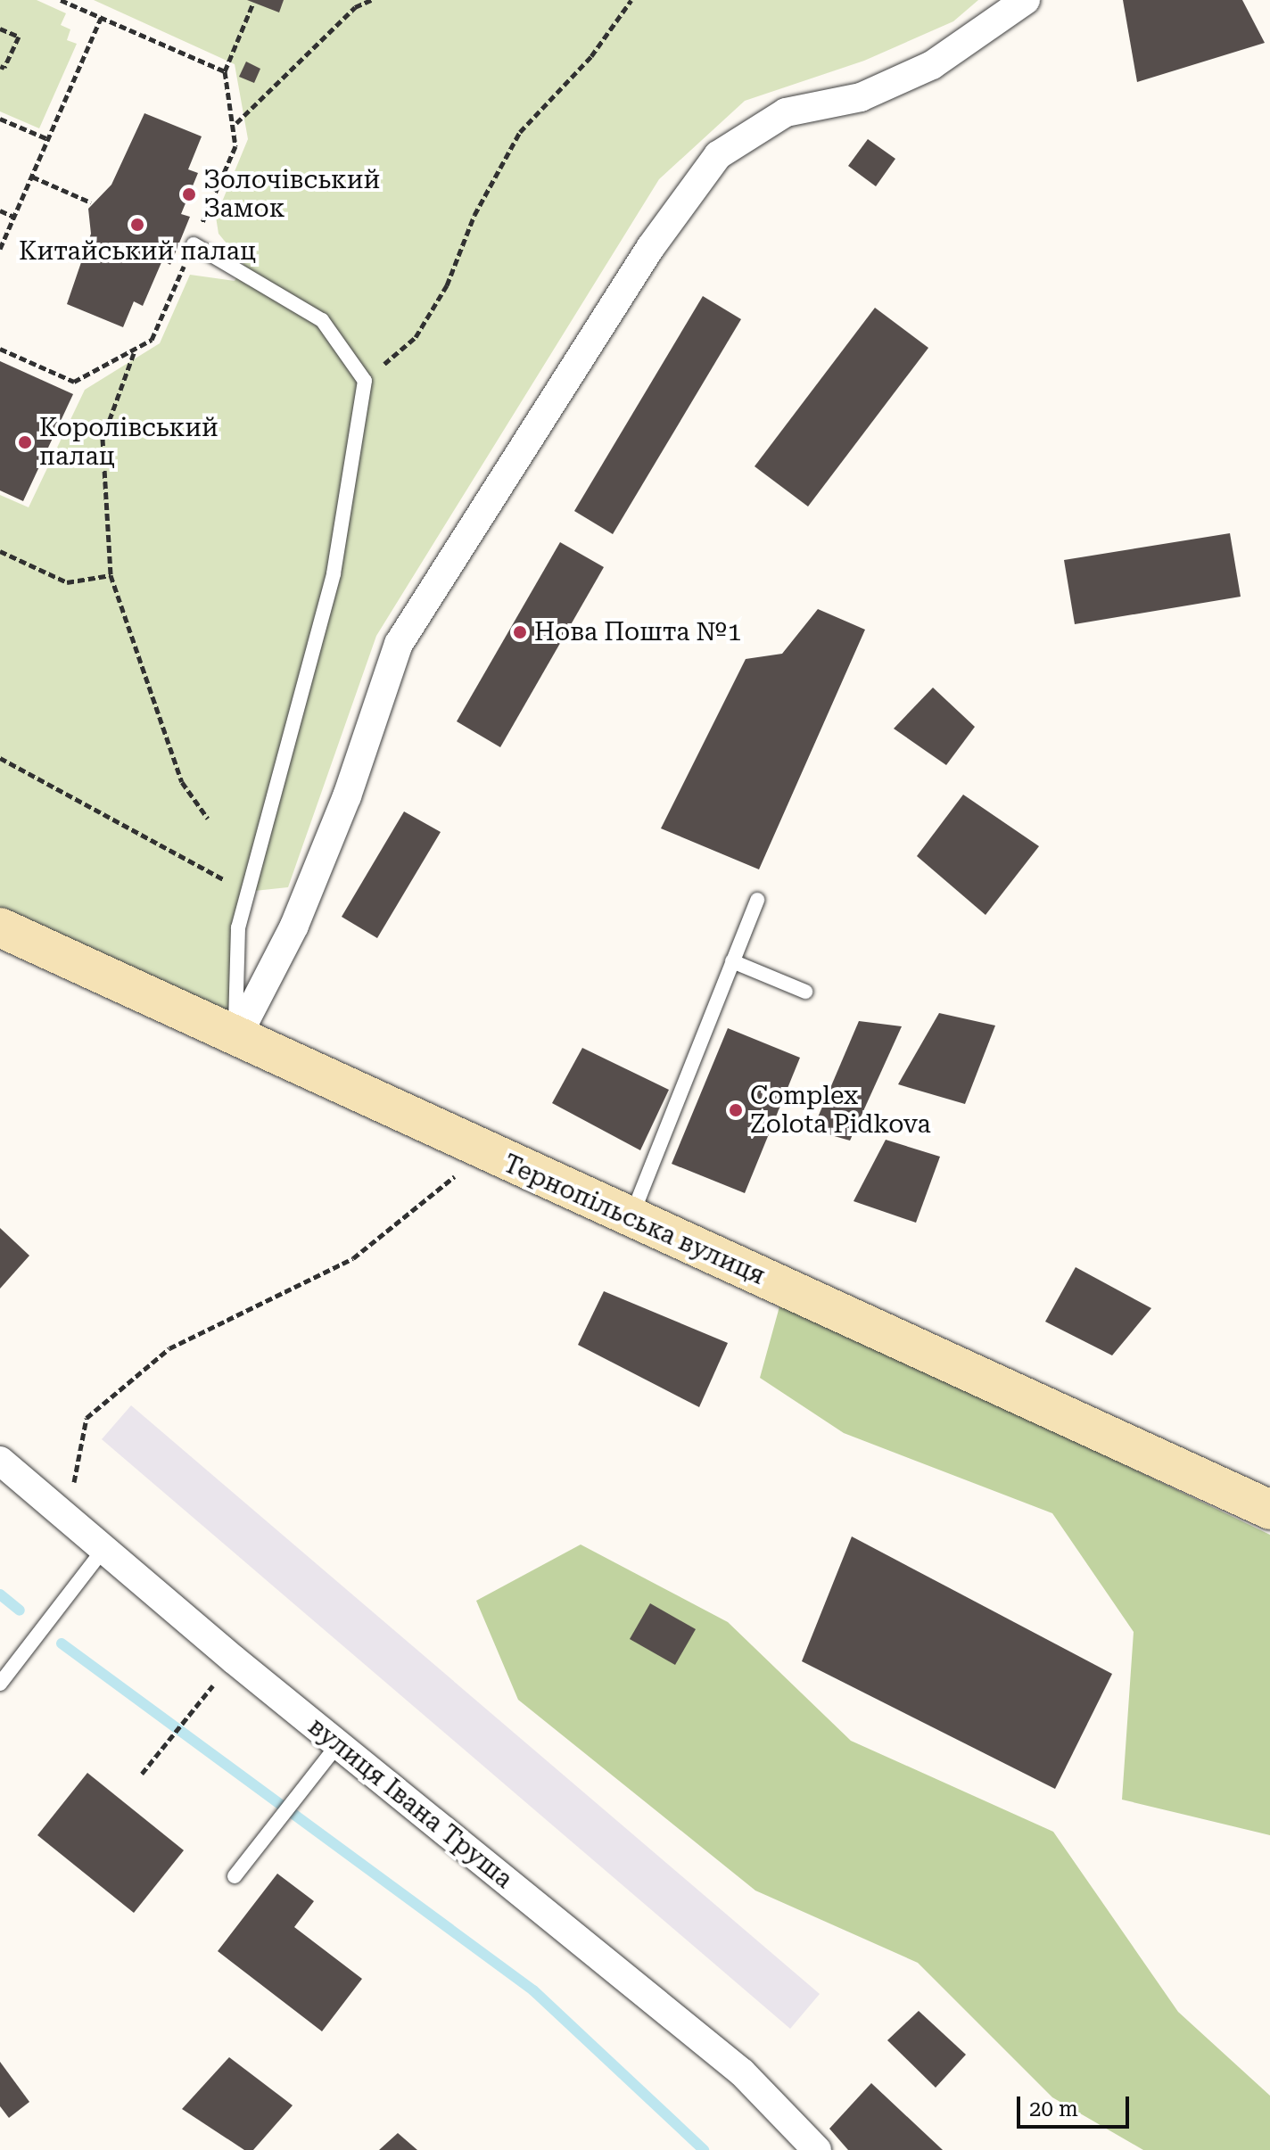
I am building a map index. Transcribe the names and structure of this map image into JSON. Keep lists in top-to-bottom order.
{
  "streets": {
    "street": ["Тернопільська вулиця", "вулиця Івана Труша"]
  },
  "places": [
    "Золочівський Замок",
    "Китайський палац",
    "Королівський палац",
    "Нова Пошта №1",
    "Complex Zolota Pidkova"
  ],
  "scale_bar": "20 m"
}
